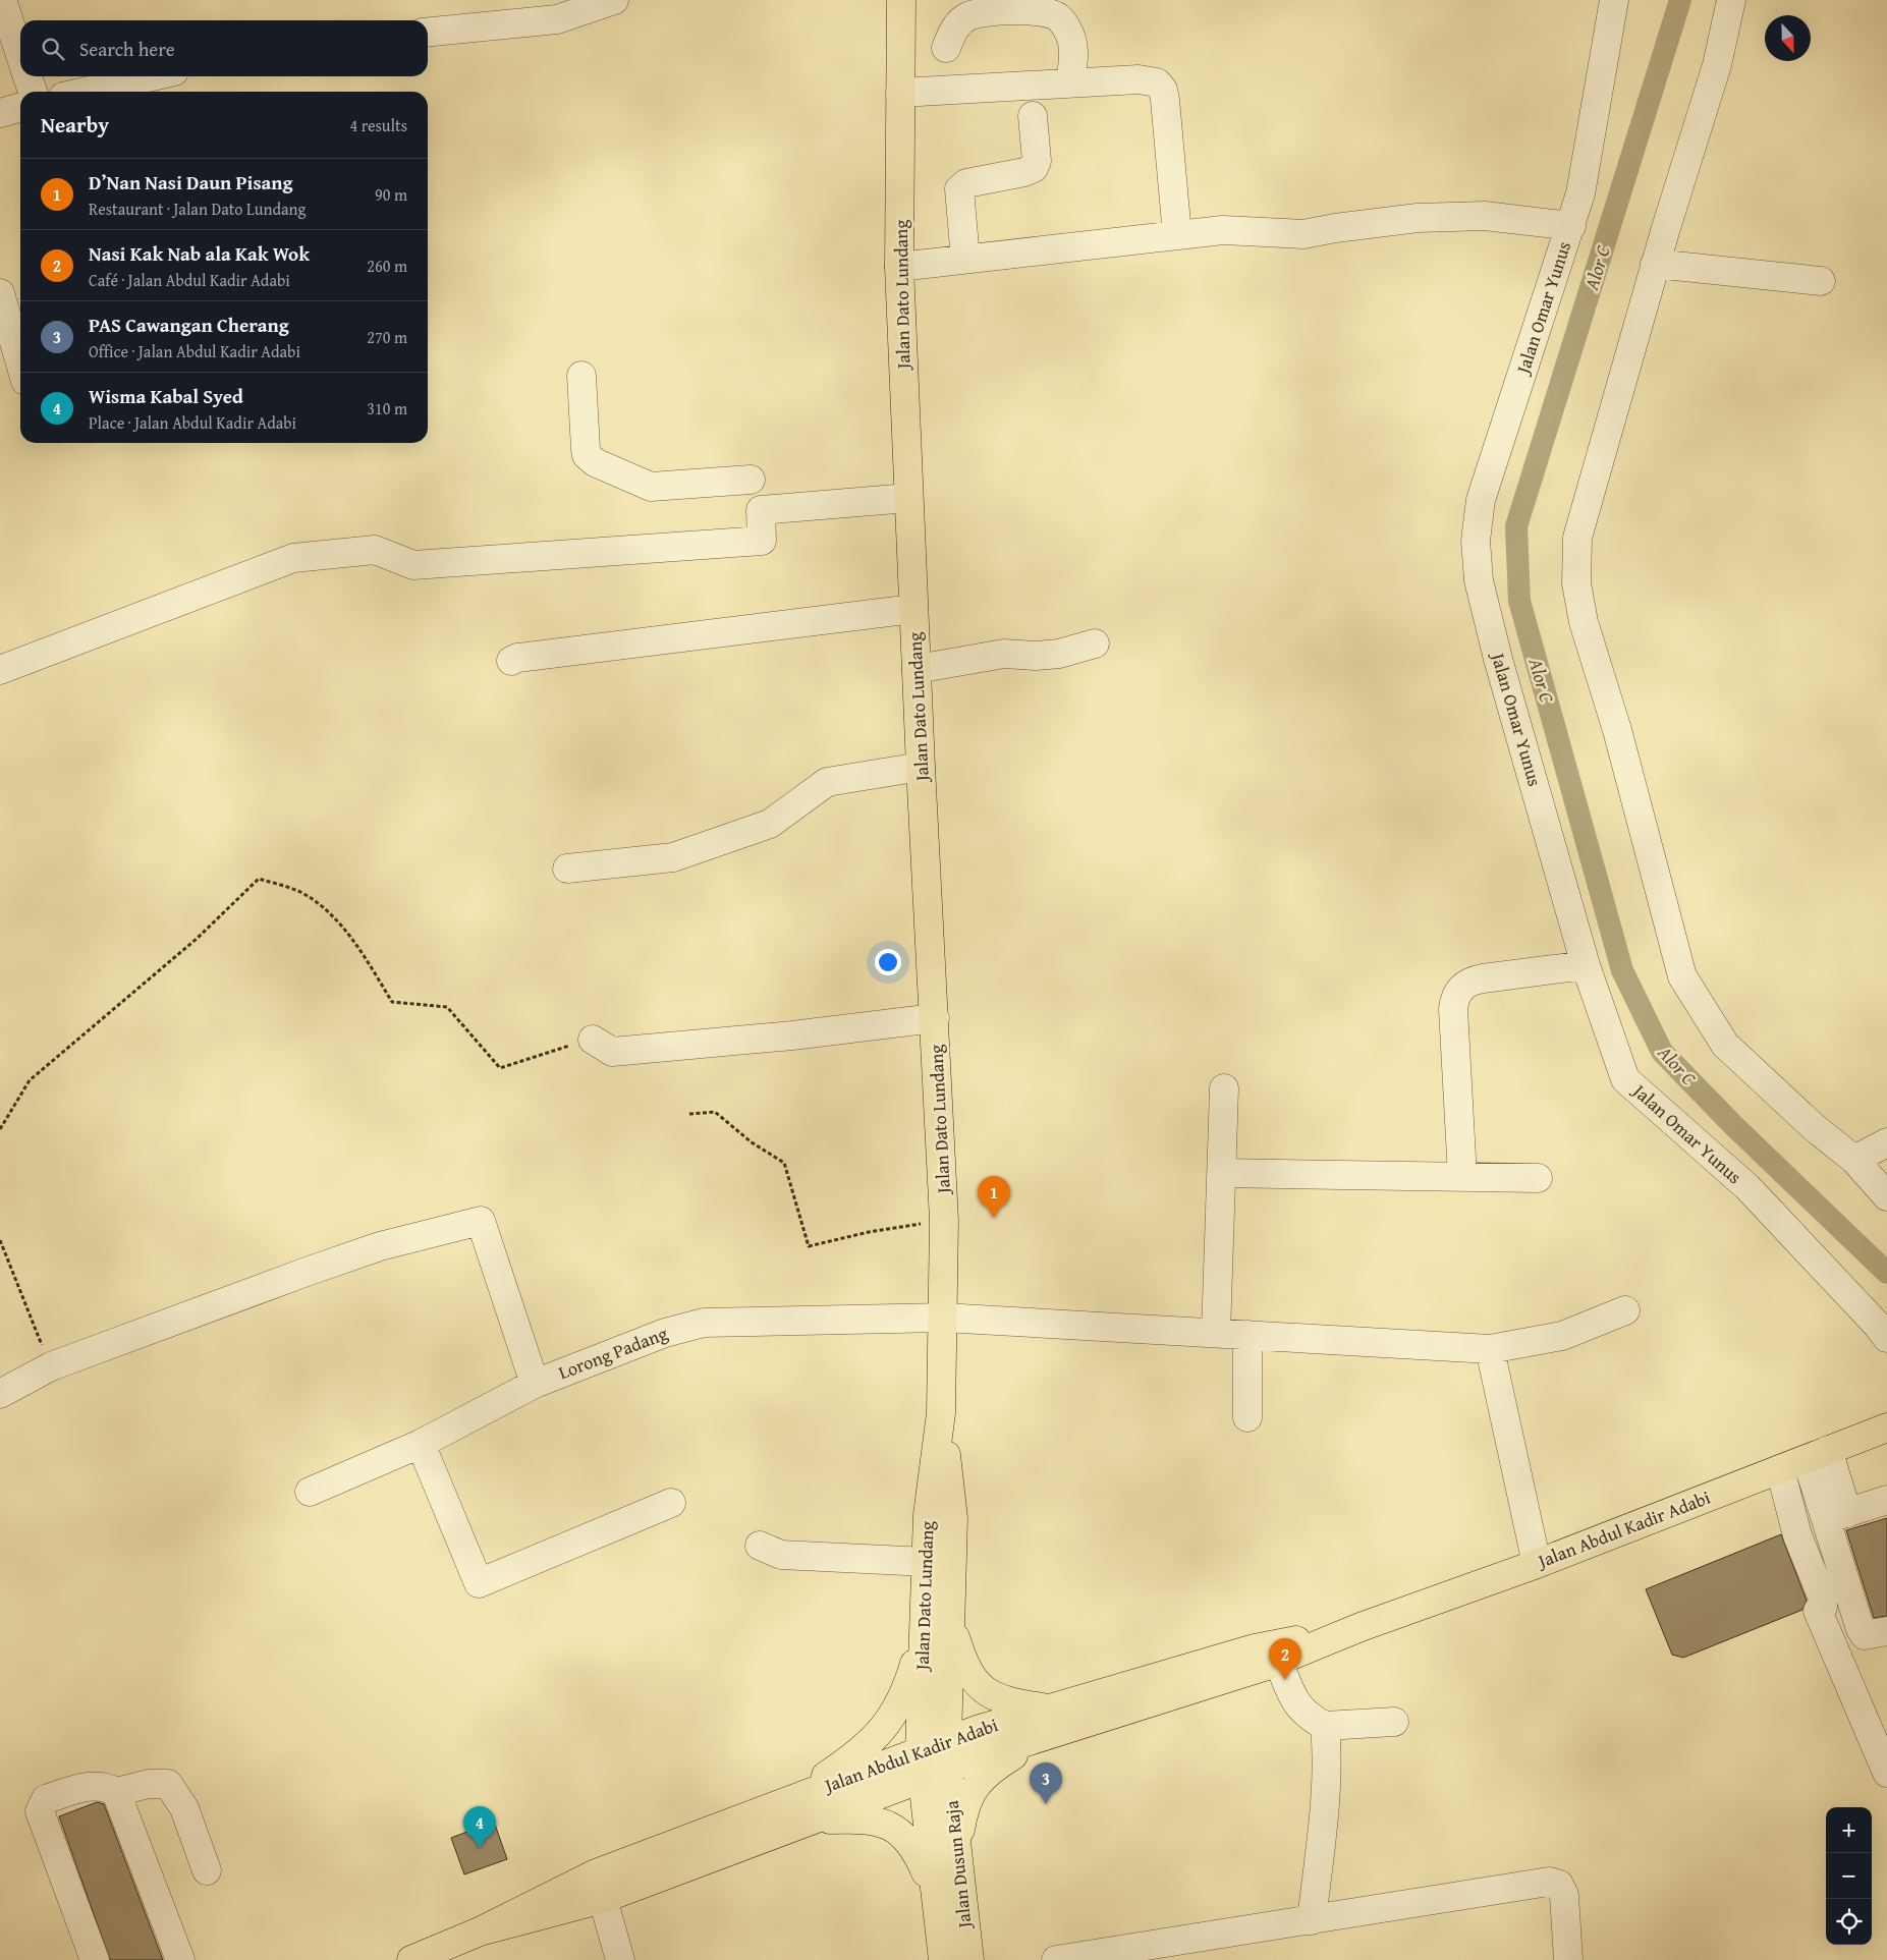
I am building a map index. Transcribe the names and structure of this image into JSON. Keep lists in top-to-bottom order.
{
  "streets": {
    "main road": ["Jalan Dato Lundang", "Jalan Abdul Kadir Adabi", "Jalan Dusun Raja"],
    "street": ["Jalan Omar Yunus", "Lorong Padang"]
  },
  "crossings": [
    ["Jalan Dato Lundang", "Lorong Padang"],
    ["Jalan Dato Lundang", "Jalan Abdul Kadir Adabi"],
    ["Jalan Dato Lundang", "Jalan Dusun Raja"],
    ["Jalan Abdul Kadir Adabi", "Jalan Dusun Raja"]
  ],
  "water": ["Alor C"],
  "north": "bottom",
  "page": {
    "search": "Search here",
    "heading": ["Nearby", "4 results"],
    "list": [
      {
        "mark": "1",
        "name": "D’Nan Nasi Daun Pisang",
        "note": "Restaurant · Jalan Dato Lundang",
        "value": "90 m"
      },
      {
        "mark": "2",
        "name": "Nasi Kak Nab ala Kak Wok",
        "note": "Café · Jalan Abdul Kadir Adabi",
        "value": "260 m"
      },
      {
        "mark": "3",
        "name": "PAS Cawangan Cherang",
        "note": "Office · Jalan Abdul Kadir Adabi",
        "value": "270 m"
      },
      {
        "mark": "4",
        "name": "Wisma Kabal Syed",
        "note": "Place · Jalan Abdul Kadir Adabi",
        "value": "310 m"
      }
    ],
    "pins": [
      "1",
      "2",
      "3",
      "4"
    ],
    "map_buttons": ["+", "−"]
  }
}
